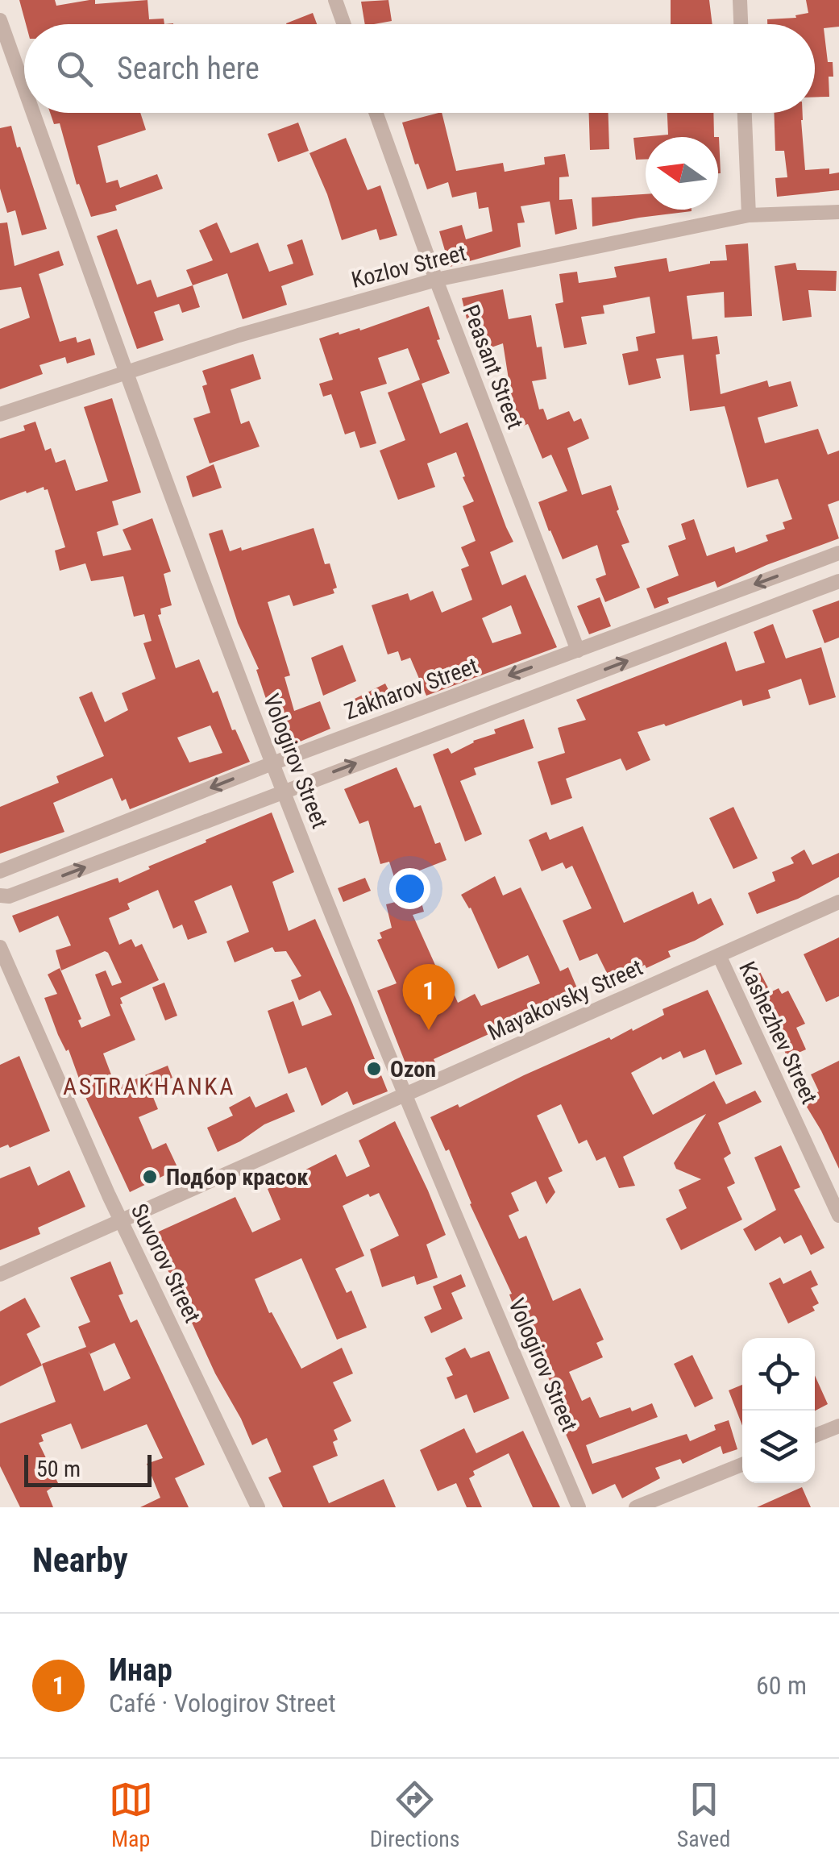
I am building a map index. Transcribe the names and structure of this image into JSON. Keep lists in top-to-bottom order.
{
  "streets": {
    "street": [
      "Kozlov Street",
      "Peasant Street",
      "Zakharov Street",
      "Vologirov Street",
      "Mayakovsky Street",
      "Kashezhev Street",
      "Suvorov Street"
    ]
  },
  "crossings": [
    ["Kozlov Street", "Peasant Street"],
    ["Kozlov Street", "Vologirov Street"],
    ["Peasant Street", "Zakharov Street"],
    ["Zakharov Street", "Vologirov Street"],
    ["Vologirov Street", "Mayakovsky Street"],
    ["Mayakovsky Street", "Kashezhev Street"],
    ["Mayakovsky Street", "Suvorov Street"]
  ],
  "districts": ["ASTRAKHANKA"],
  "places": ["Ozon", "Подбор красок"],
  "scale_bar": "50 m",
  "north": "left",
  "page": {
    "search": "Search here",
    "pins": "1",
    "scale": "50 m",
    "heading": "Nearby",
    "list": [
      {
        "mark": "1",
        "name": "Инар",
        "note": "Café · Vologirov Street",
        "value": "60 m"
      }
    ],
    "nav": ["Map", "Directions", "Saved"]
  }
}
